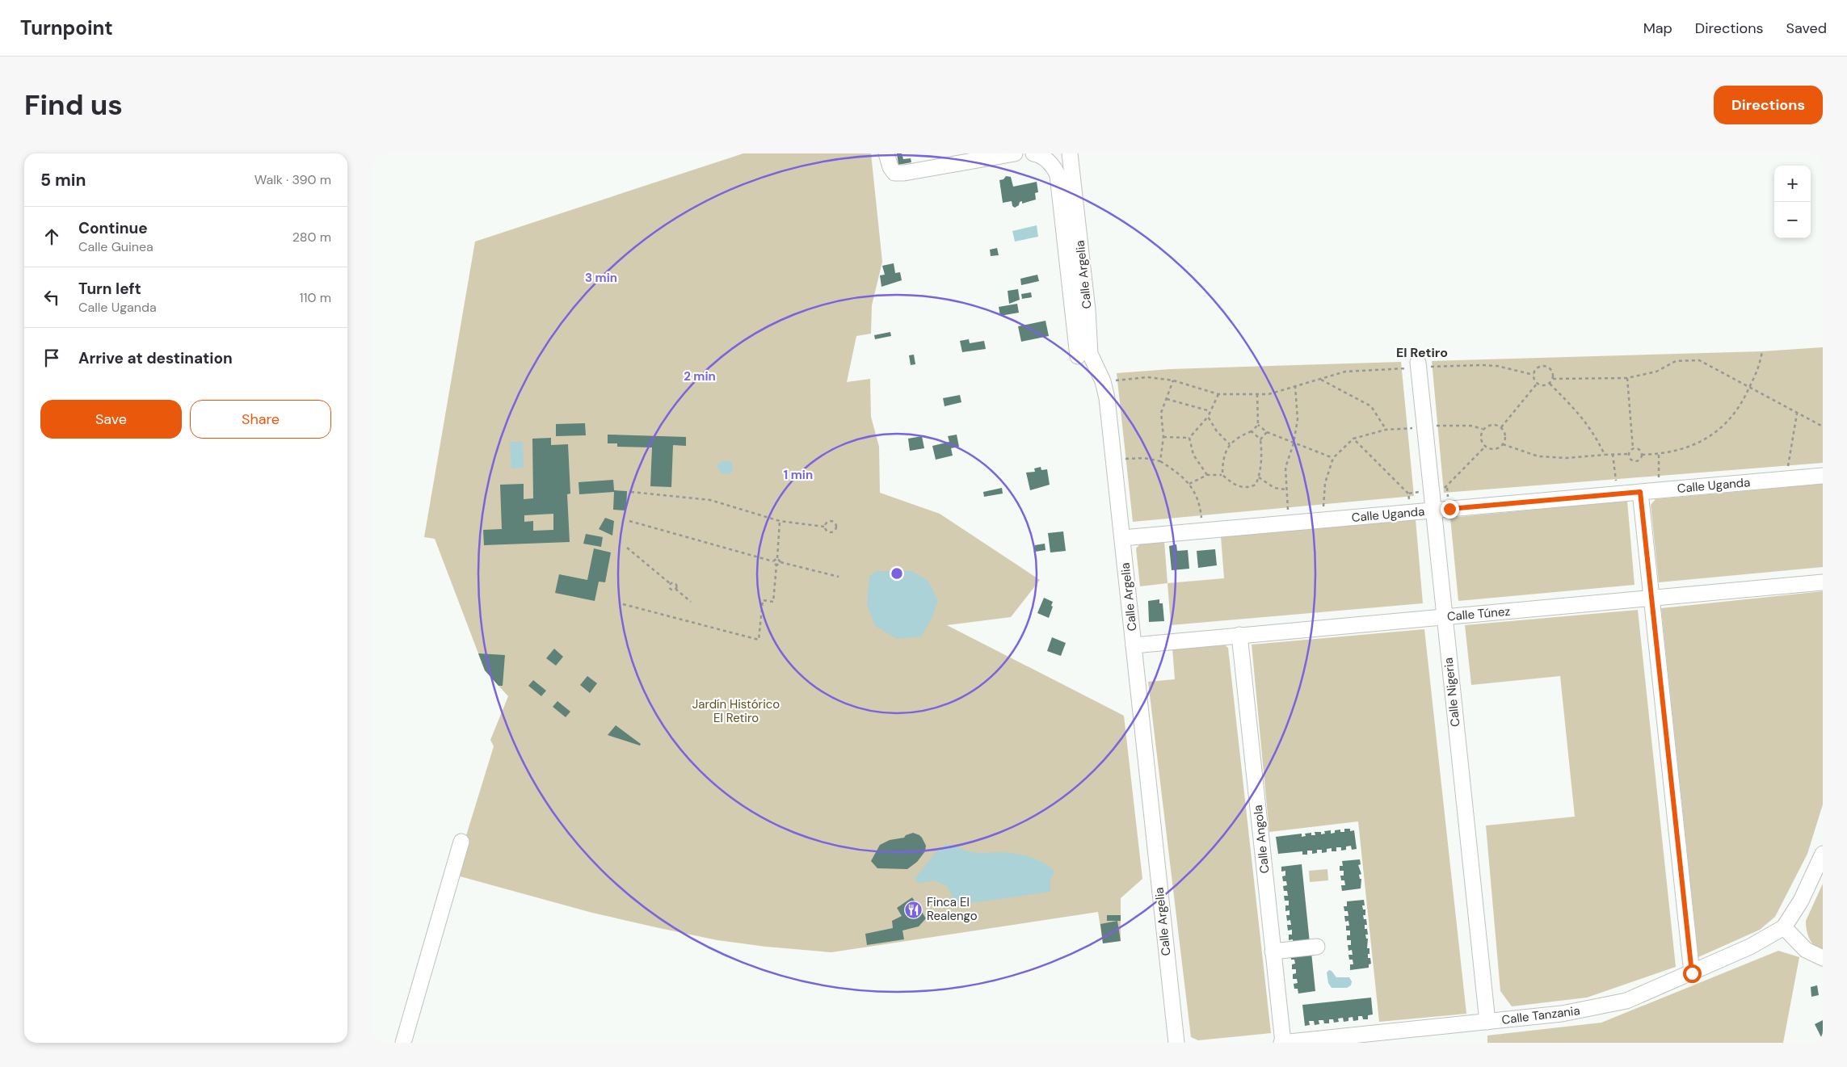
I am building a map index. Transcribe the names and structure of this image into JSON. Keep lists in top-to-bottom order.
{
  "streets": {
    "street": [
      "Calle Argelia",
      "Calle Uganda",
      "Calle Túnez",
      "Calle Nigeria",
      "Calle Angola",
      "Calle Tanzania"
    ]
  },
  "crossings": [
    ["Calle Argelia", "Calle Uganda"],
    ["Calle Argelia", "Calle Túnez"],
    ["Calle Uganda", "Calle Nigeria"],
    ["Calle Túnez", "Calle Nigeria"],
    ["Calle Túnez", "Calle Angola"],
    ["Calle Nigeria", "Calle Tanzania"],
    ["Calle Angola", "Calle Tanzania"]
  ],
  "districts": ["El Retiro"],
  "parks": ["Jardín Histórico El Retiro"],
  "places": {
    "restaurant": ["Finca El Realengo"]
  },
  "page": {
    "header": "Turnpoint",
    "nav": ["Map", "Directions", "Saved"],
    "buttons": [
      "Directions",
      ["Save", "Share"]
    ],
    "title": "Find us",
    "heading": ["5 min", "Walk · 390 m"],
    "map_buttons": ["+", "−"],
    "list": [
      ["Continue", "Calle Guinea", "280 m"],
      ["Turn left", "Calle Uganda", "110 m"],
      "Arrive at destination"
    ]
  },
  "rings": ["3 min", "2 min", "1 min"]
}
